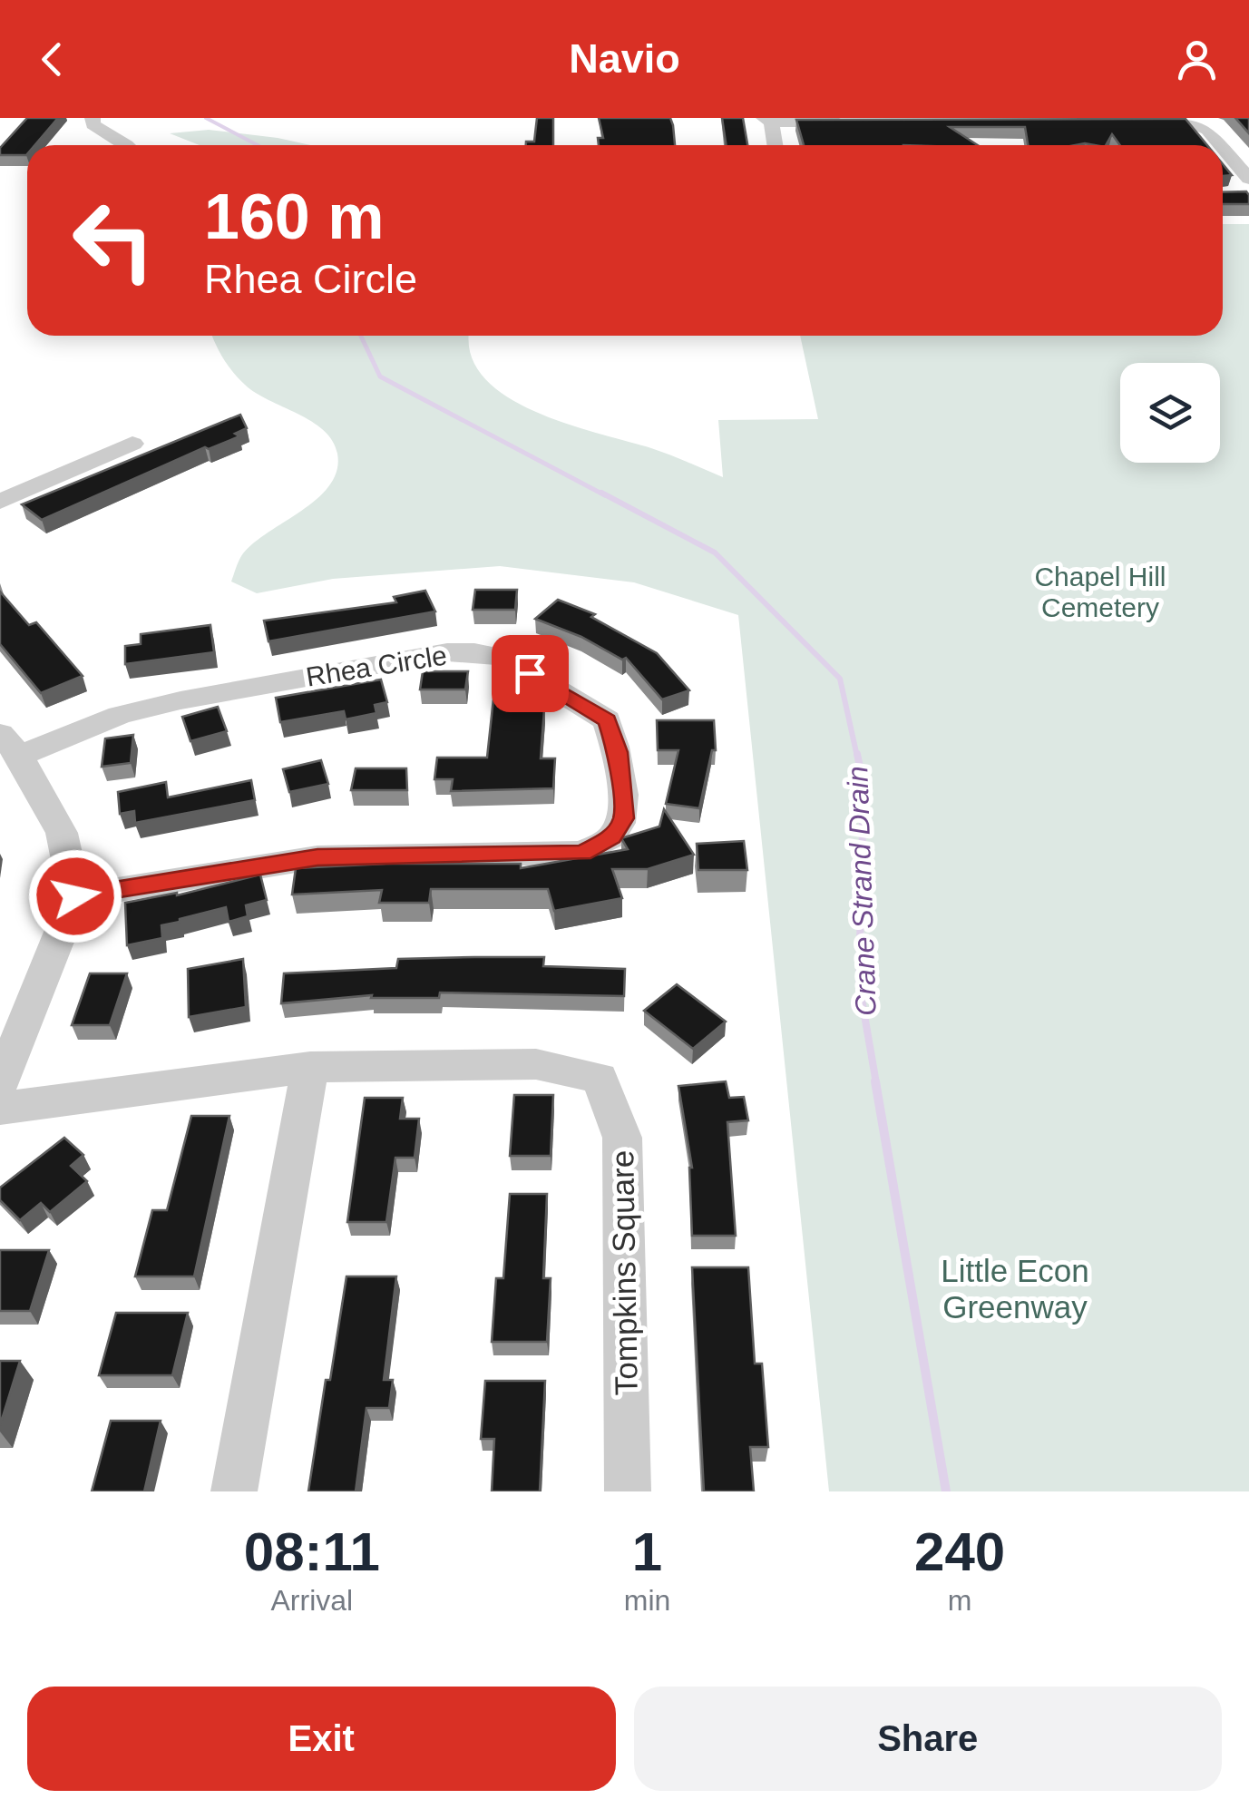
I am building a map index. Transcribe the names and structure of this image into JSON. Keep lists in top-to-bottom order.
{
  "streets": {
    "street": ["Rhea Circle", "Tompkins Square"]
  },
  "water": ["Crane Strand Drain"],
  "parks": ["Chapel Hill Cemetery", "Little Econ Greenway"],
  "page": {
    "header": "Navio",
    "turn": ["160 m", "Rhea Circle"],
    "eta": [
      "08:11",
      "Arrival",
      "1",
      "min",
      "240",
      "m"
    ],
    "buttons": ["Exit", "Share"]
  }
}
